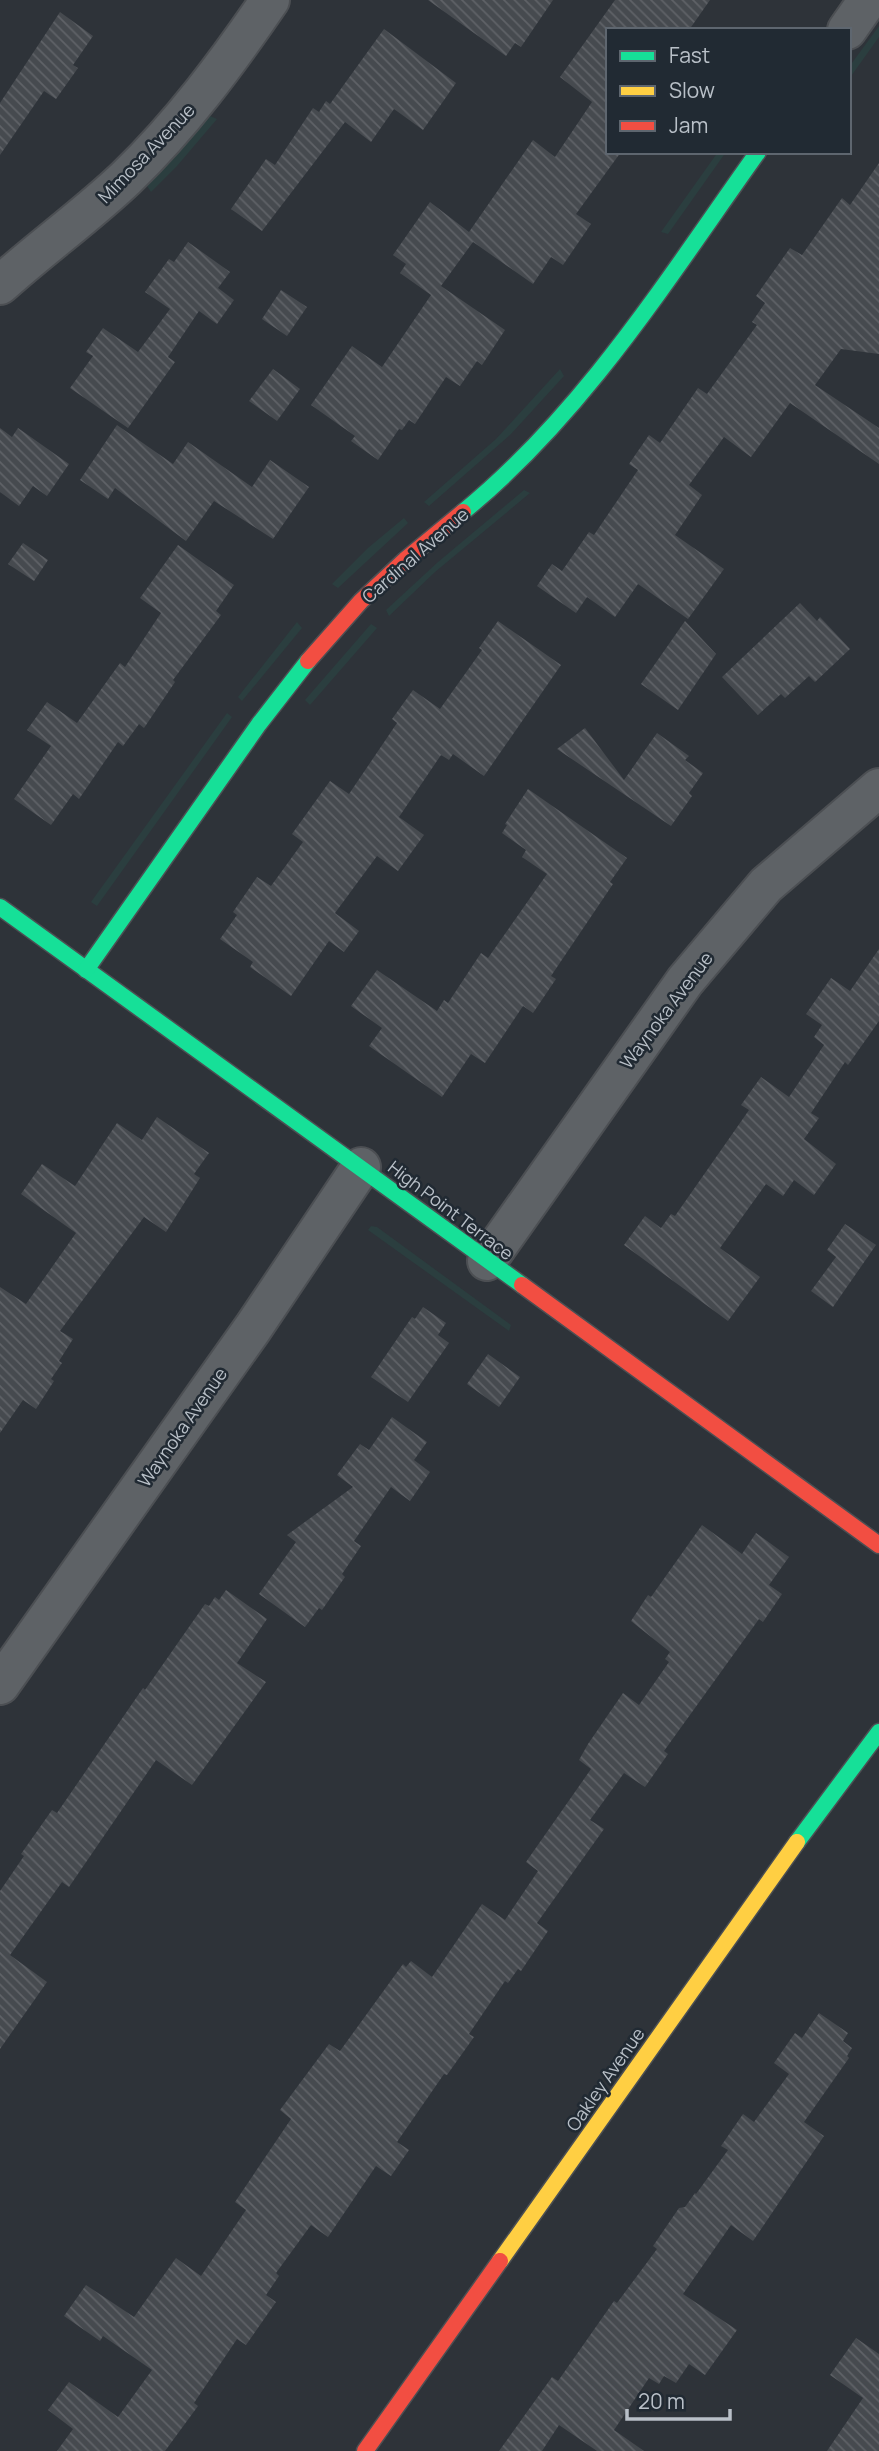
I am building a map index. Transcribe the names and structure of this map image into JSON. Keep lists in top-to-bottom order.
{
  "streets": {
    "street": [
      "Mimosa Avenue",
      "Cardinal Avenue",
      "Waynoka Avenue",
      "High Point Terrace",
      "Oakley Avenue"
    ]
  },
  "crossings": [
    ["Cardinal Avenue", "High Point Terrace"],
    ["Waynoka Avenue", "High Point Terrace"]
  ],
  "legend": ["Fast", "Slow", "Jam"],
  "scale_bar": "20 m"
}
